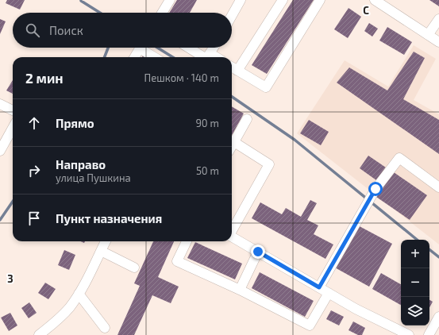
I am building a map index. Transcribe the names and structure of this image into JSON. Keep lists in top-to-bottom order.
{
  "page": {
    "search": "Поиск",
    "heading": ["2 мин", "Пешком · 140 m"],
    "list": [
      ["Прямо", "90 m"],
      ["Направо", "улица Пушкина", "50 m"],
      "Пункт назначения"
    ],
    "map_buttons": ["+", "−"]
  },
  "grid": {
    "columns": ["C"],
    "rows": ["3"]
  }
}
